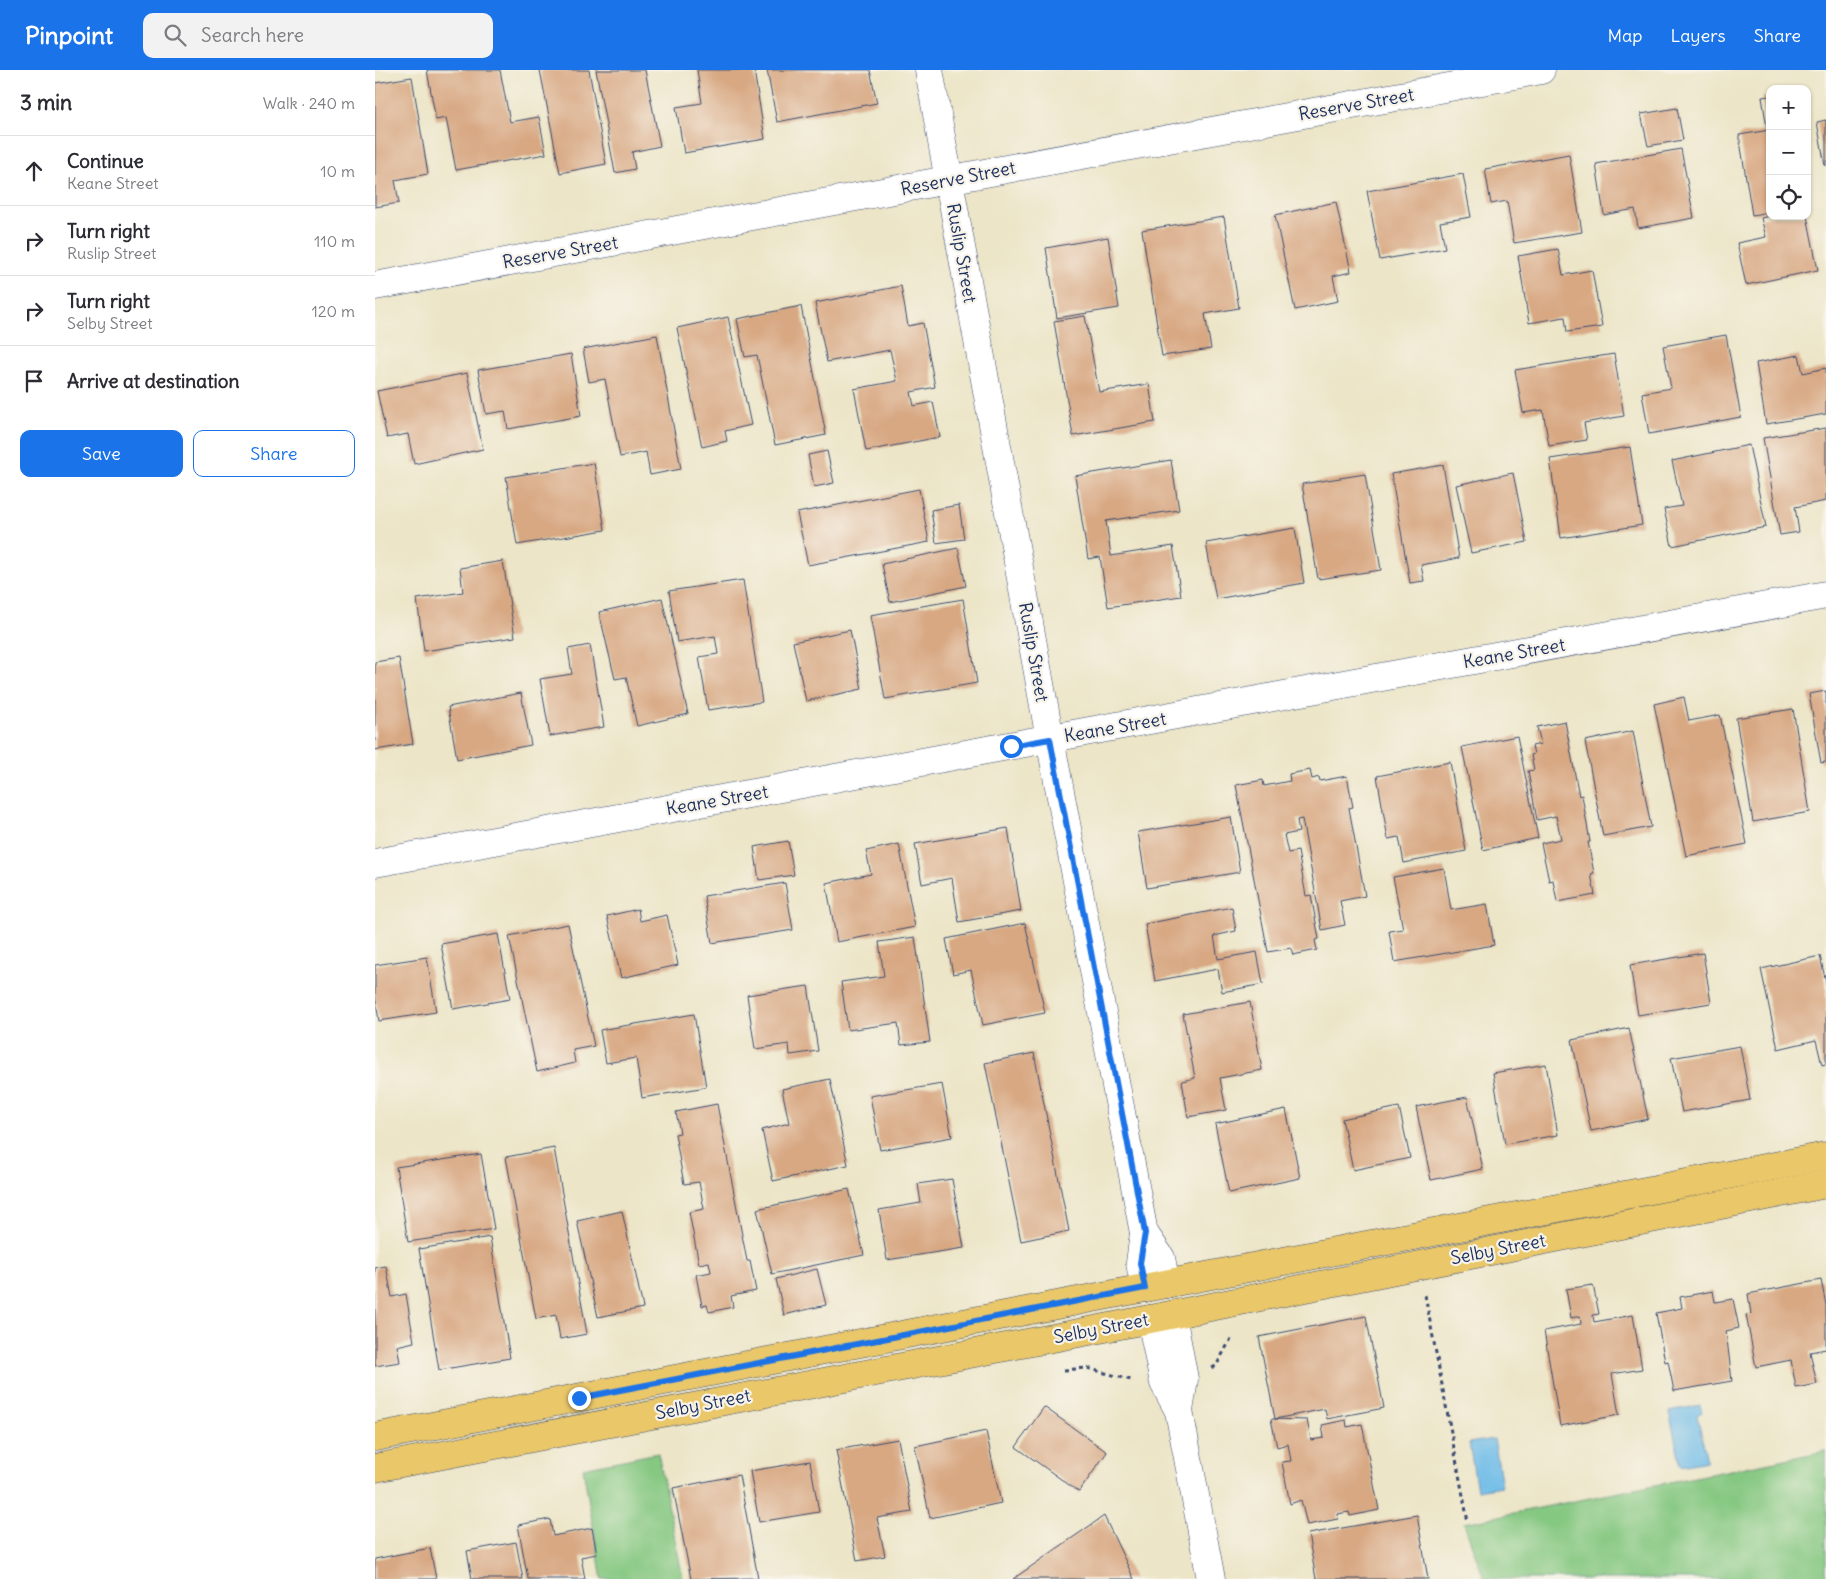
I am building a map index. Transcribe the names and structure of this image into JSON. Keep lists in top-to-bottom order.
{
  "streets": {
    "main road": ["Selby Street"],
    "street": ["Reserve Street", "Ruslip Street", "Keane Street"]
  },
  "crossings": [
    ["Reserve Street", "Ruslip Street"],
    ["Ruslip Street", "Keane Street"],
    ["Ruslip Street", "Selby Street"]
  ],
  "page": {
    "header": "Pinpoint",
    "search": "Search here",
    "nav": ["Map", "Layers", "Share"],
    "heading": ["3 min", "Walk · 240 m"],
    "map_buttons": ["+", "−"],
    "list": [
      ["Continue", "Keane Street", "10 m"],
      ["Turn right", "Ruslip Street", "110 m"],
      ["Turn right", "Selby Street", "120 m"],
      "Arrive at destination"
    ],
    "buttons": ["Save", "Share"]
  }
}
